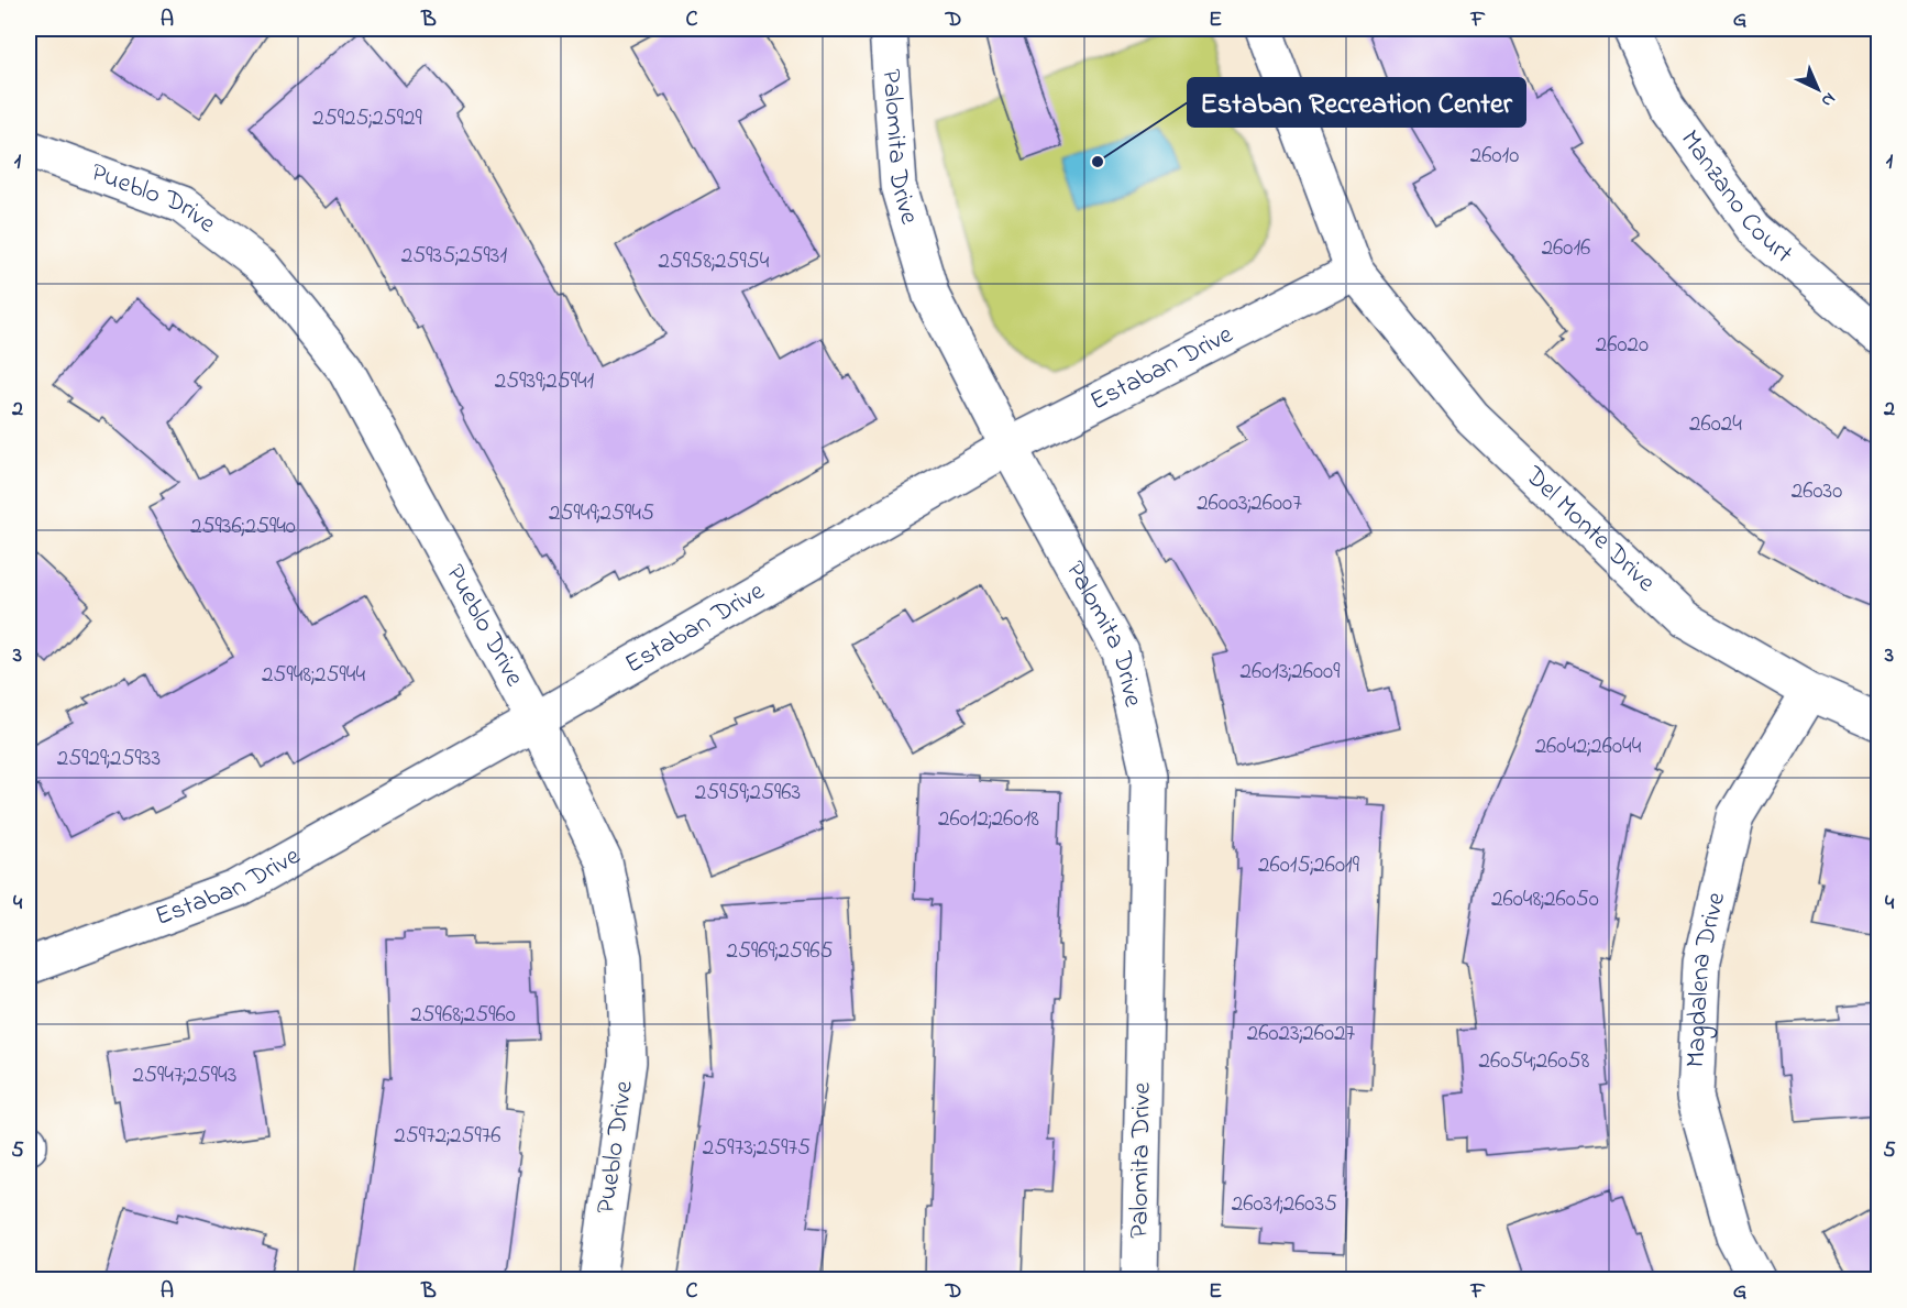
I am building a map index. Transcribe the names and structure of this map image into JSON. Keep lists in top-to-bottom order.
{
  "streets": {
    "street": [
      "Palomita Drive",
      "Manzano Court",
      "Pueblo Drive",
      "Estaban Drive",
      "Del Monte Drive",
      "Magdalena Drive"
    ]
  },
  "crossings": [
    ["Palomita Drive", "Estaban Drive"],
    ["Pueblo Drive", "Estaban Drive"],
    ["Estaban Drive", "Del Monte Drive"],
    ["Del Monte Drive", "Magdalena Drive"]
  ],
  "places": ["Estaban Recreation Center"],
  "house_numbers": [
    "25925;25929",
    "26010",
    "26016",
    "25935;25931",
    "25958;25954",
    "26020",
    "25939;25941",
    "26024",
    "26030",
    "26003;26007",
    "25949;25945",
    "25936;25940",
    "26013;26009",
    "25948;25944",
    "26042;26044",
    "25929;25933",
    "25959;25963",
    "26012;26018",
    "26015;26019",
    "26048;26050",
    "25969;25965",
    "25968;25960",
    "26023;26027",
    "26054;26058",
    "25947;25943",
    "25972;25976",
    "25973;25975",
    "26031;26035"
  ],
  "north": "bottom right",
  "grid": {
    "columns": [
      "A",
      "B",
      "C",
      "D",
      "E",
      "F",
      "G"
    ],
    "rows": [
      "1",
      "2",
      "3",
      "4",
      "5"
    ]
  }
}
